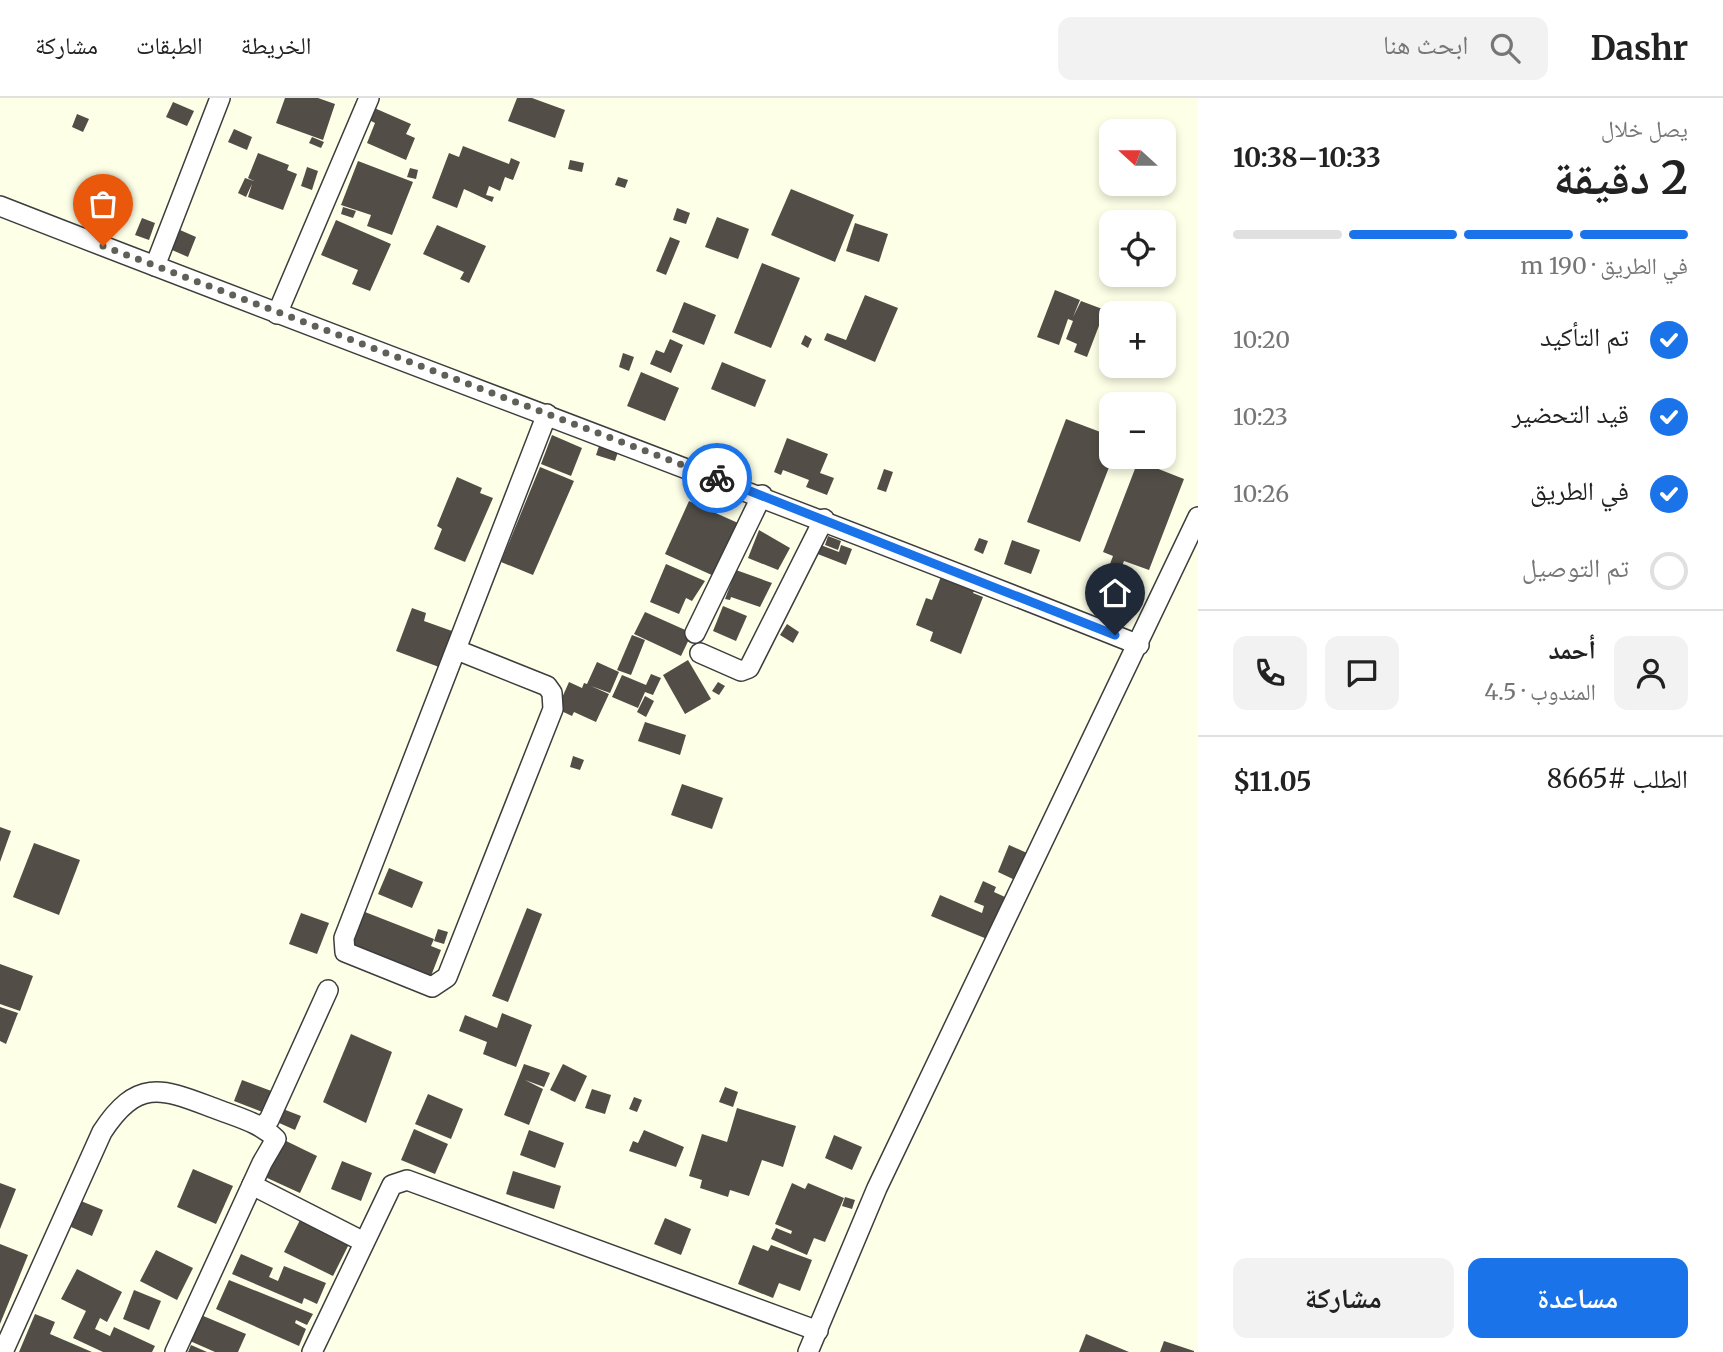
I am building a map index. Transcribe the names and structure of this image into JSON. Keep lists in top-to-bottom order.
{
  "north": "left",
  "page": {
    "header": "Dashr",
    "search": "ابحث هنا",
    "nav": ["الخريطة", "الطبقات", "مشاركة"],
    "heading": ["2 دقيقة", "يصل خلال", "10:33–10:38"],
    "panel": [
      "أحمد",
      "المندوب · 4.5",
      "الطلب #8665",
      "$11.05"
    ],
    "map_buttons": ["+", "−"],
    "bar": "في الطريق · 190 m",
    "list": [
      ["تم التأكيد", "10:20"],
      ["قيد التحضير", "10:23"],
      ["في الطريق", "10:26"],
      "تم التوصيل"
    ],
    "buttons": ["مساعدة", "مشاركة"]
  }
}
